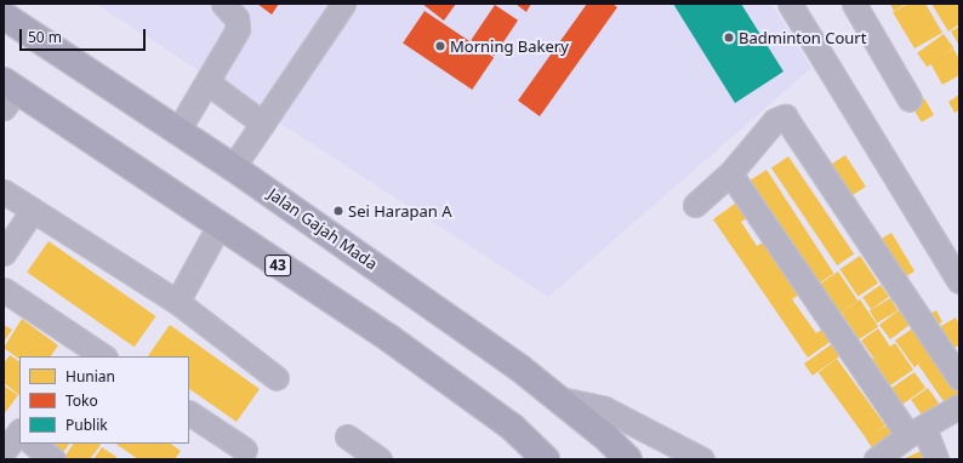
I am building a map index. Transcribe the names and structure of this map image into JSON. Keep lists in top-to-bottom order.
{
  "streets": {
    "highway": ["Jalan Gajah Mada", "43"]
  },
  "places": ["Badminton Court", "Morning Bakery", "Sei Harapan A"],
  "legend": ["Hunian", "Toko", "Publik"],
  "scale_bar": "50 m"
}
